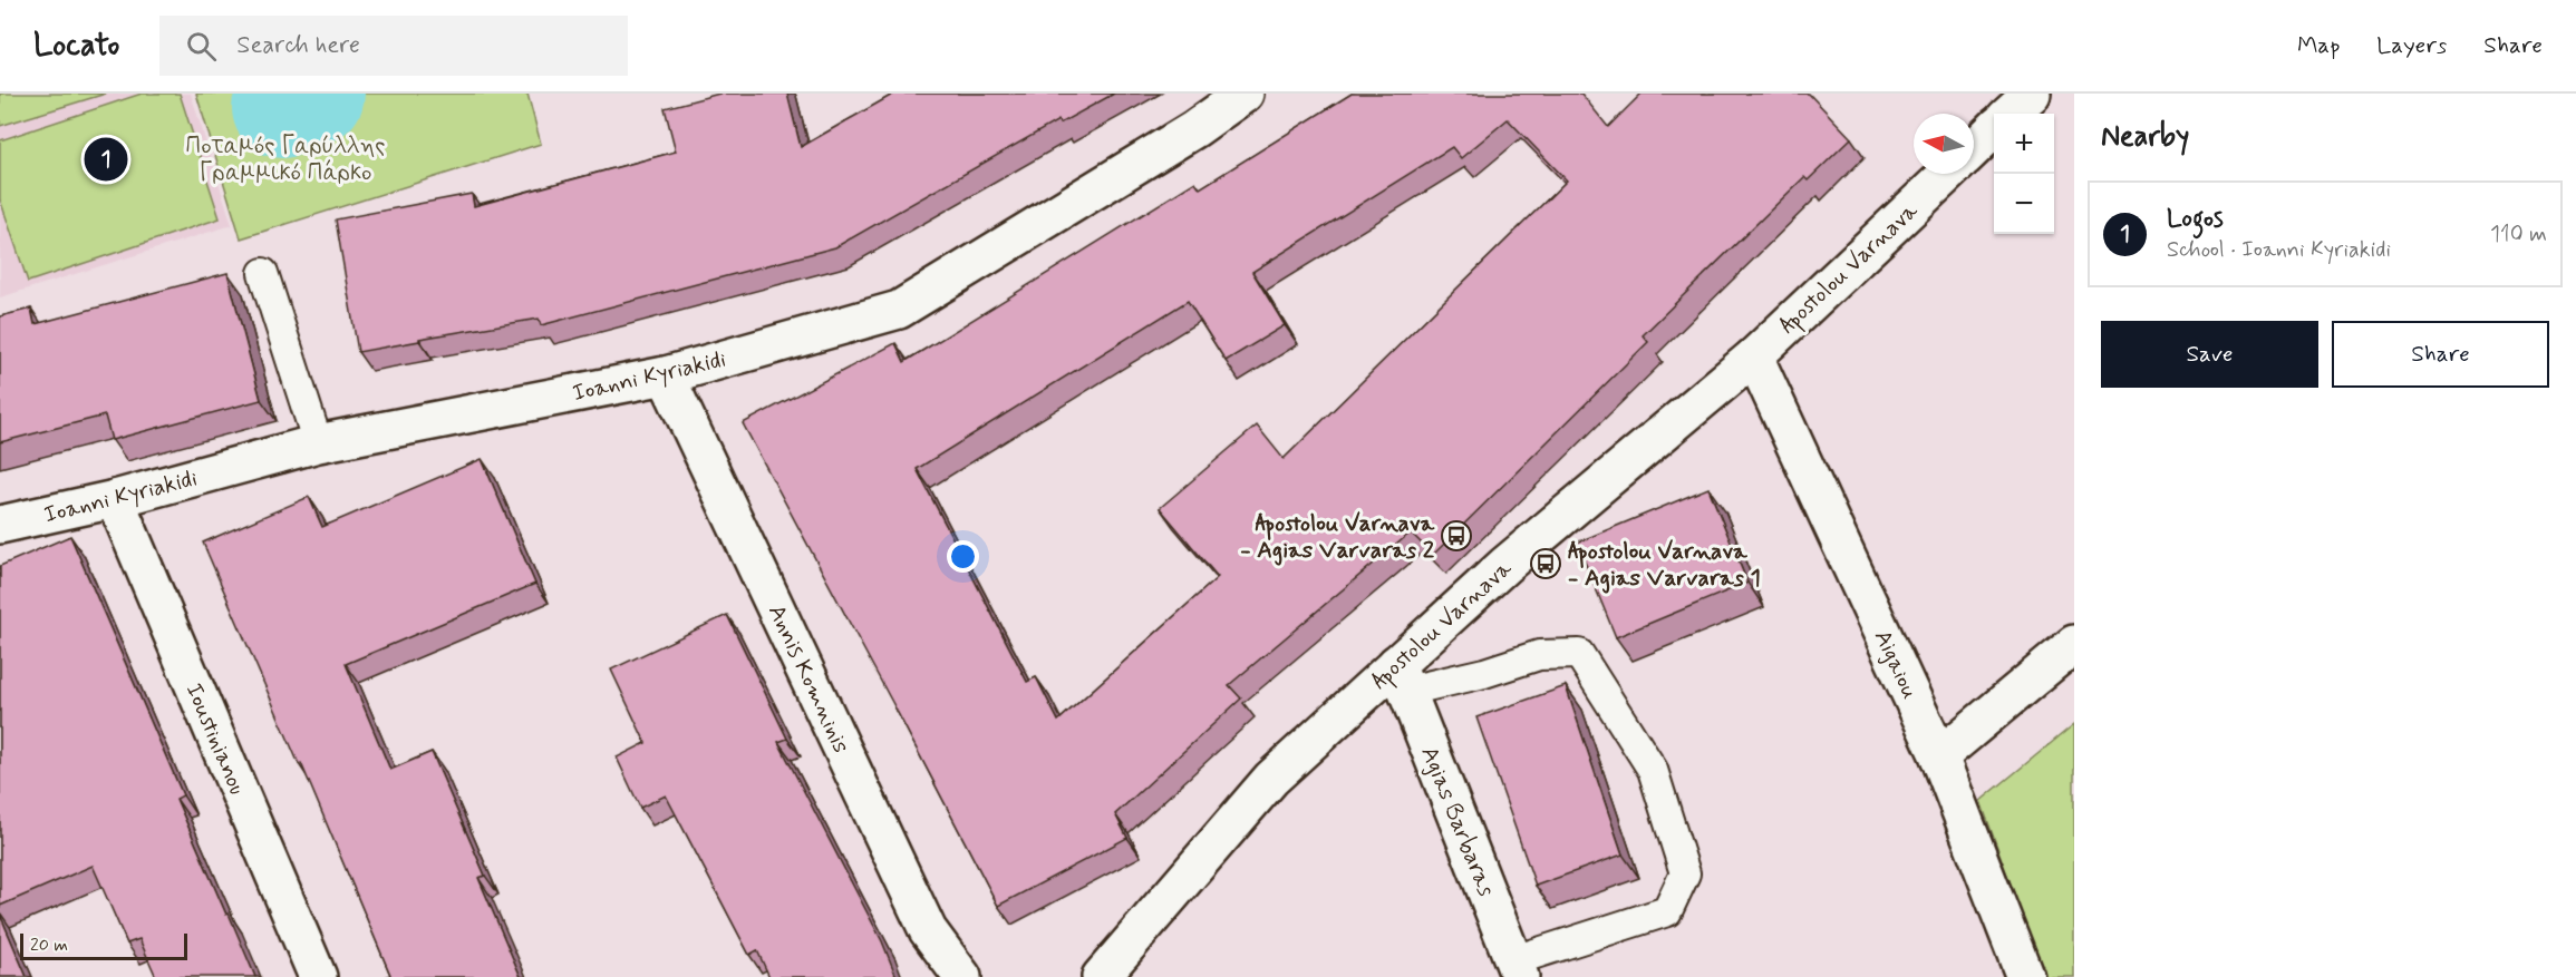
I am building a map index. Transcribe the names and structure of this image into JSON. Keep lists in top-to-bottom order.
{
  "streets": {
    "street": [
      "Apostolou Varnava",
      "Ioanni Kyriakidi",
      "Aigaiou",
      "Annis Komninis",
      "Ioustinianou",
      "Agias Barbaras"
    ]
  },
  "crossings": [
    ["Apostolou Varnava", "Aigaiou"],
    ["Apostolou Varnava", "Agias Barbaras"],
    ["Ioanni Kyriakidi", "Annis Komninis"],
    ["Ioanni Kyriakidi", "Ioustinianou"]
  ],
  "parks": ["Ποταμός Γαρύλλης Γραμμικό Πάρκο"],
  "places": {
    "bus stop": ["Apostolou Varnava - Agias Varvaras 2", "Apostolou Varnava - Agias Varvaras 1"]
  },
  "scale_bar": "20 m",
  "north": "left",
  "page": {
    "header": "Locato",
    "search": "Search here",
    "nav": ["Map", "Layers", "Share"],
    "heading": "Nearby",
    "map_buttons": ["+", "−"],
    "pins": "1",
    "list": [
      {
        "mark": "1",
        "name": "Logos",
        "note": "School · Ioanni Kyriakidi",
        "value": "110 m"
      }
    ],
    "buttons": ["Save", "Share"],
    "scale": "20 m"
  }
}
